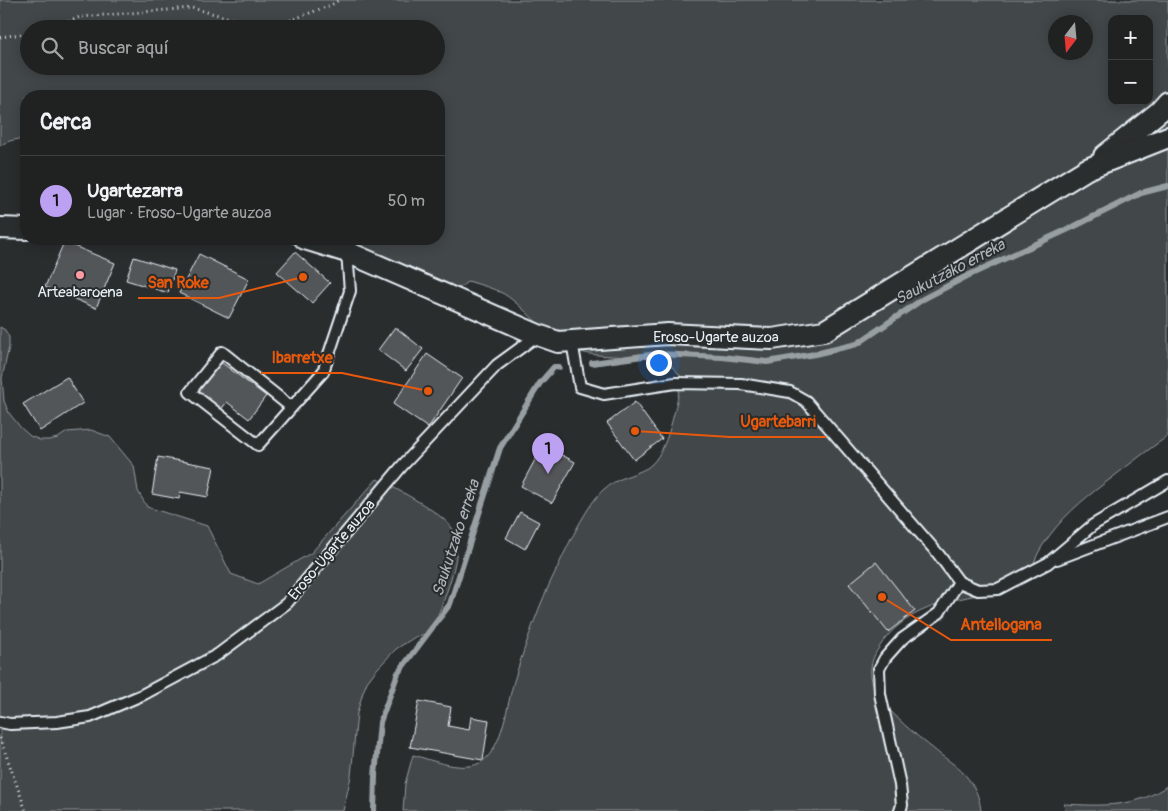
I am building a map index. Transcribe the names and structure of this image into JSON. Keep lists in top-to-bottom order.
{
  "streets": {
    "street": ["Eroso-Ugarte auzoa"]
  },
  "water": ["Saukutzako erreka"],
  "places": [
    "Arteabaroena",
    "San Roke",
    "Ibarretxe",
    "Ugartebarri",
    "Antellogana"
  ],
  "north": "bottom",
  "page": {
    "map_buttons": ["+", "−"],
    "search": "Buscar aquí",
    "heading": "Cerca",
    "list": [
      {
        "mark": "1",
        "name": "Ugartezarra",
        "note": "Lugar · Eroso-Ugarte auzoa",
        "value": "50 m"
      }
    ],
    "pins": "1"
  }
}
